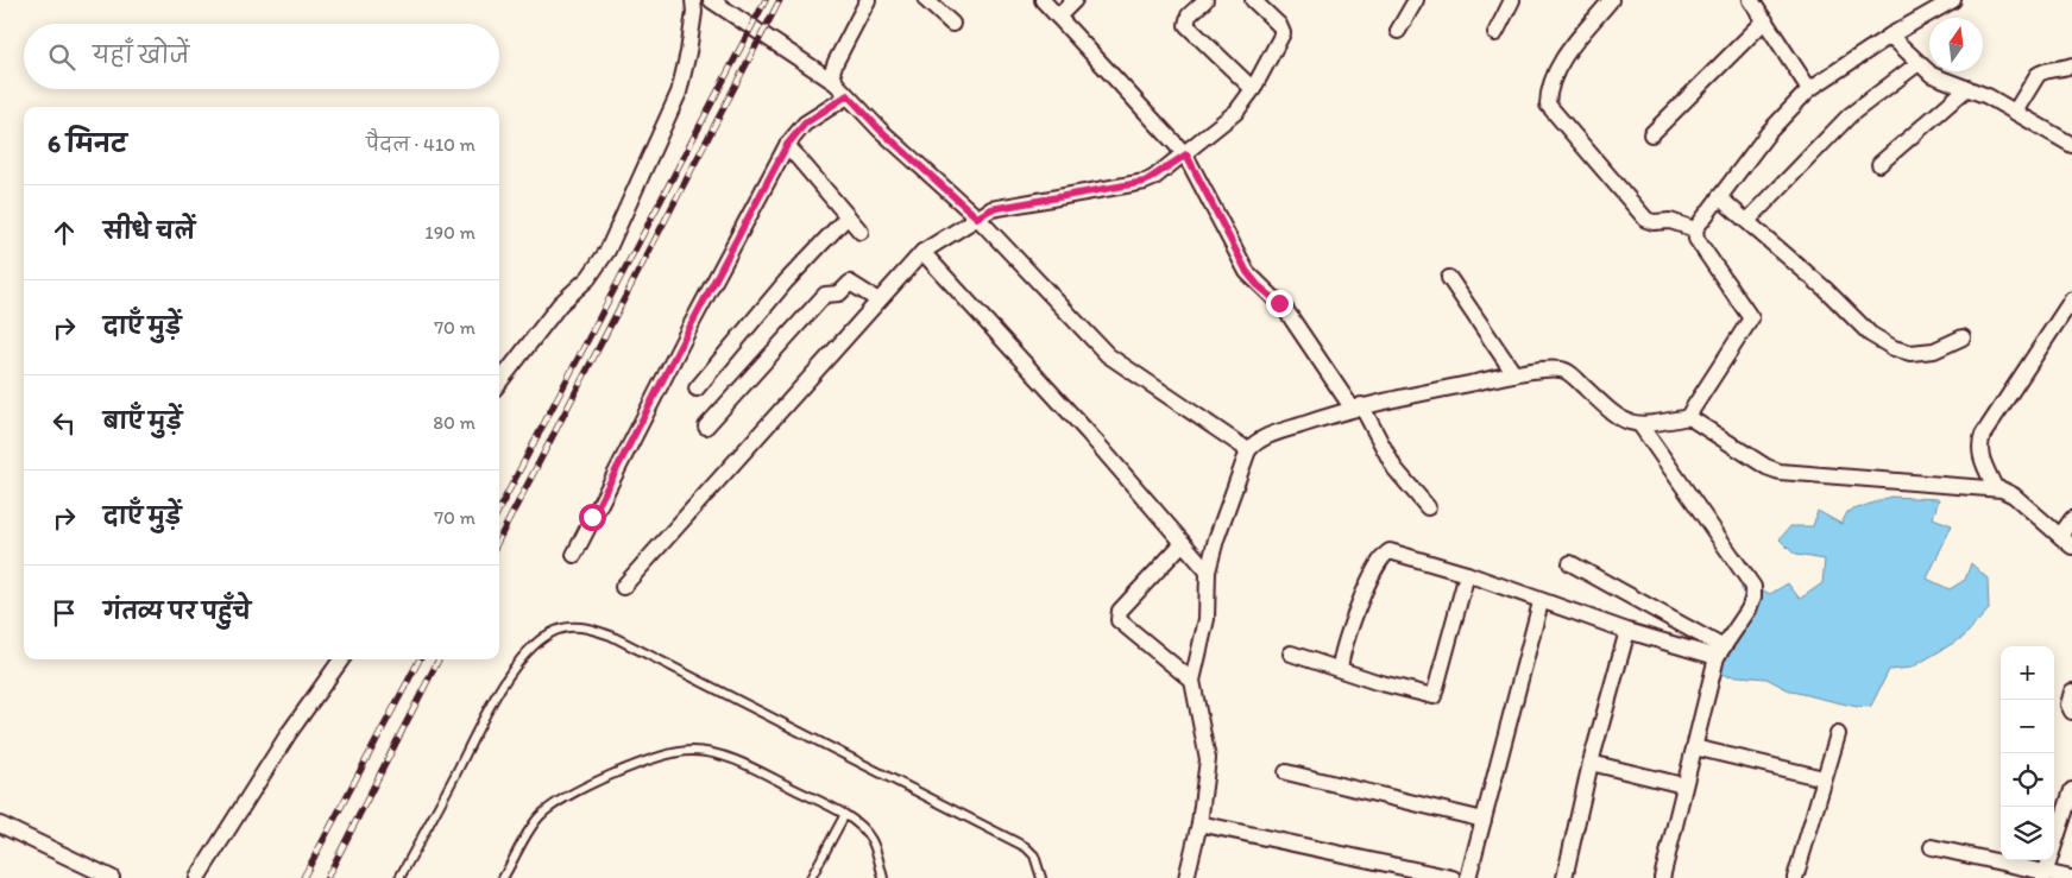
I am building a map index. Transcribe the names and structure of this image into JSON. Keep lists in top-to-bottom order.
{
  "north": "top",
  "page": {
    "search": "यहाँ खोजें",
    "heading": ["6 मिनट", "पैदल · 410 m"],
    "list": [
      ["सीधे चलें", "190 m"],
      ["दाएँ मुड़ें", "70 m"],
      ["बाएँ मुड़ें", "80 m"],
      ["दाएँ मुड़ें", "70 m"],
      "गंतव्य पर पहुँचे"
    ],
    "map_buttons": ["+", "−"]
  }
}
